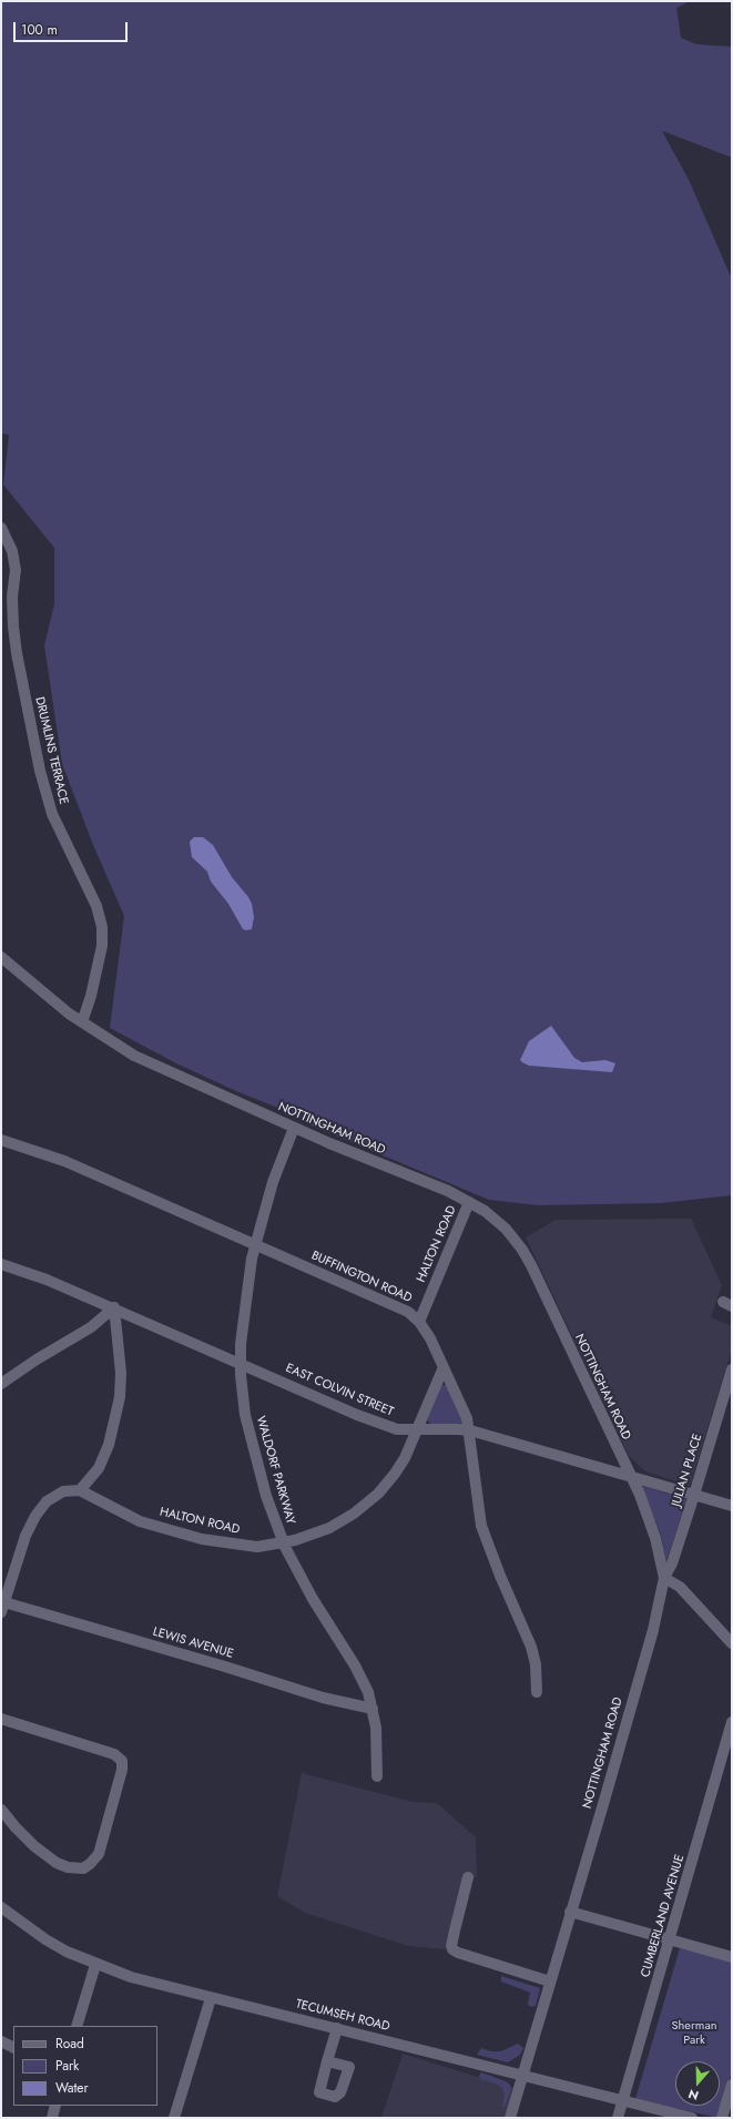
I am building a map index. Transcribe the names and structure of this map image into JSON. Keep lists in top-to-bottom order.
{
  "streets": {
    "street": [
      "DRUMLINS TERRACE",
      "NOTTINGHAM ROAD",
      "HALTON ROAD",
      "BUFFINGTON ROAD",
      "EAST COLVIN STREET",
      "WALDORF PARKWAY",
      "JULIAN PLACE",
      "LEWIS AVENUE",
      "CUMBERLAND AVENUE",
      "TECUMSEH ROAD"
    ]
  },
  "crossings": [
    ["DRUMLINS TERRACE", "NOTTINGHAM ROAD"],
    ["NOTTINGHAM ROAD", "HALTON ROAD"],
    ["NOTTINGHAM ROAD", "EAST COLVIN STREET"],
    ["NOTTINGHAM ROAD", "WALDORF PARKWAY"],
    ["NOTTINGHAM ROAD", "JULIAN PLACE"],
    ["NOTTINGHAM ROAD", "TECUMSEH ROAD"],
    ["HALTON ROAD", "BUFFINGTON ROAD"],
    ["HALTON ROAD", "EAST COLVIN STREET"],
    ["HALTON ROAD", "WALDORF PARKWAY"],
    ["BUFFINGTON ROAD", "EAST COLVIN STREET"],
    ["BUFFINGTON ROAD", "WALDORF PARKWAY"],
    ["EAST COLVIN STREET", "WALDORF PARKWAY"],
    ["EAST COLVIN STREET", "JULIAN PLACE"],
    ["WALDORF PARKWAY", "LEWIS AVENUE"],
    ["CUMBERLAND AVENUE", "TECUMSEH ROAD"]
  ],
  "parks": ["Sherman Park"],
  "legend": ["Road", "Park", "Water"],
  "scale_bar": "100 m",
  "north": "bottom"
}
